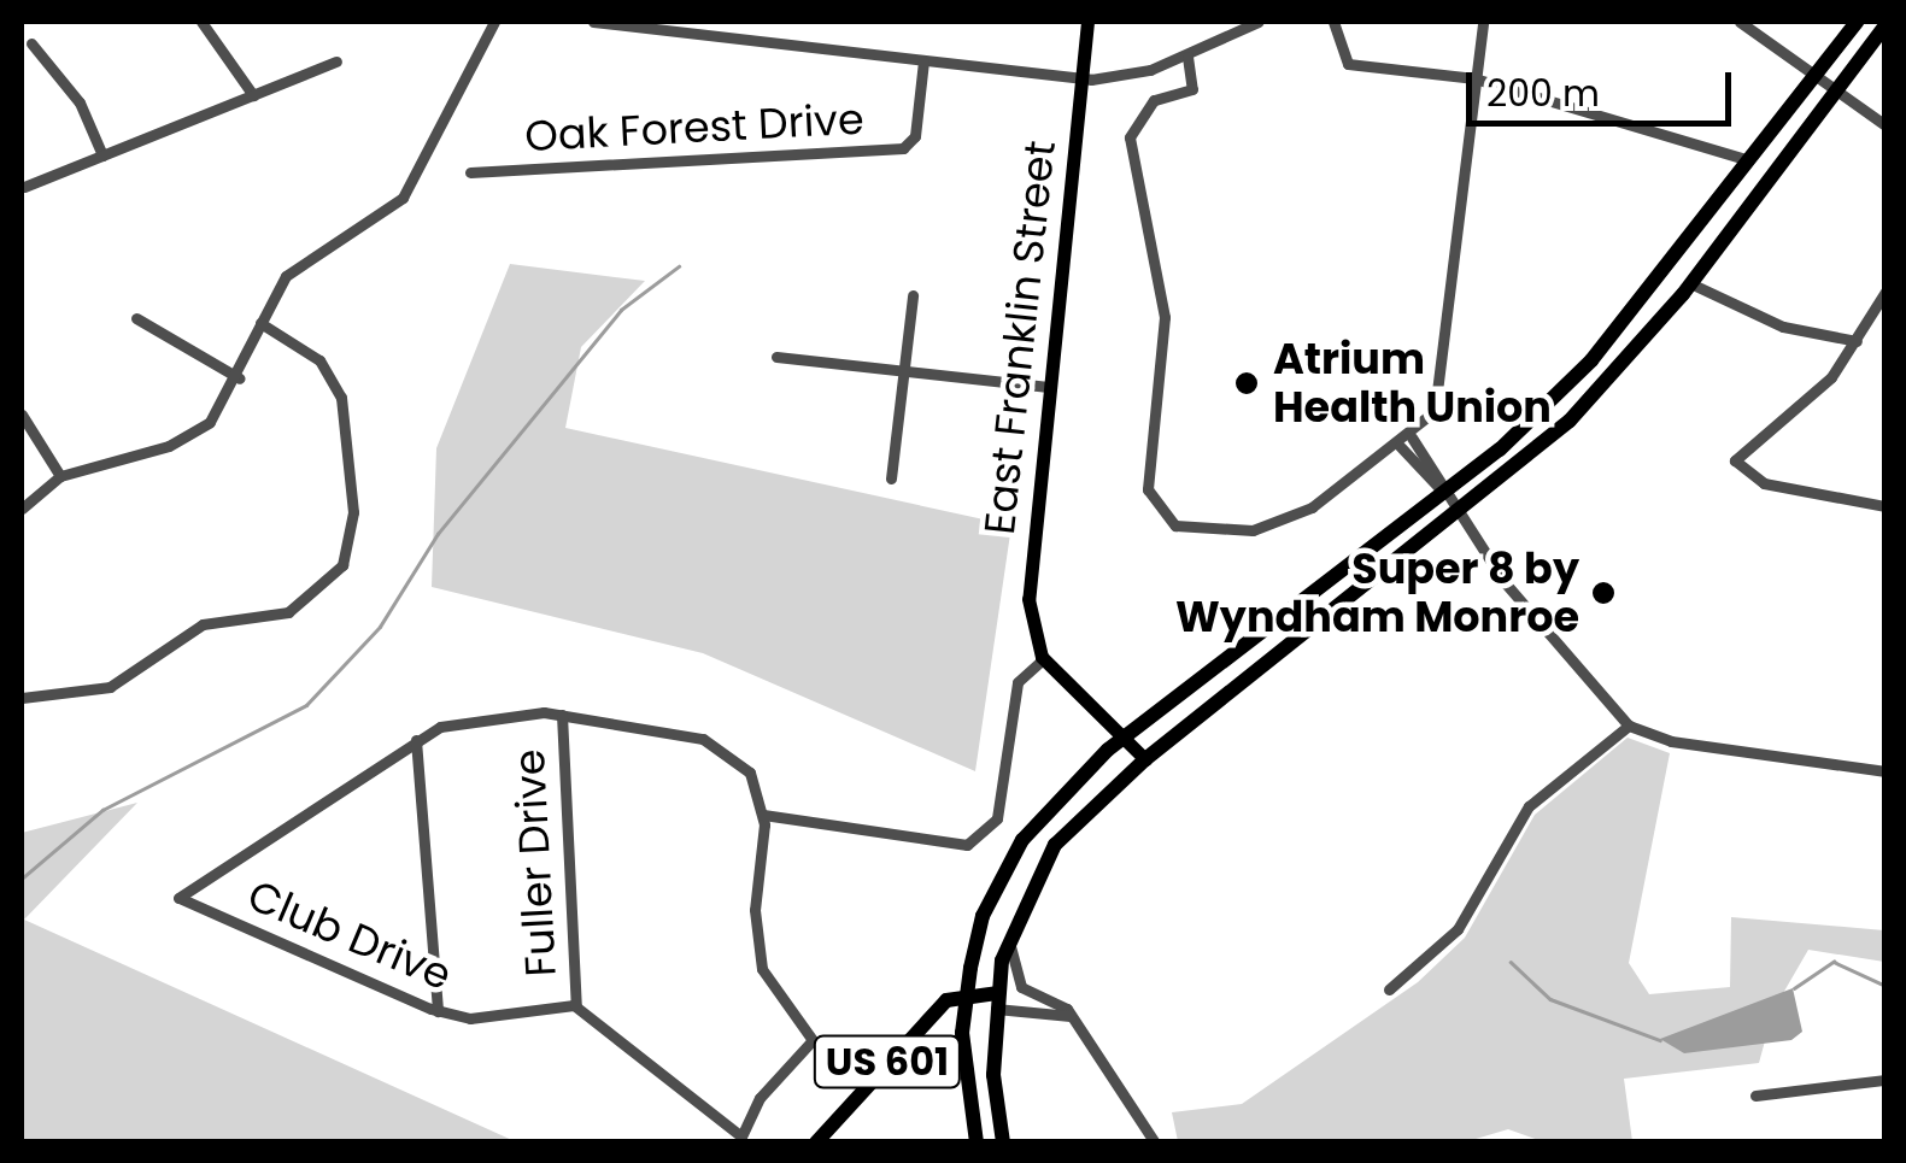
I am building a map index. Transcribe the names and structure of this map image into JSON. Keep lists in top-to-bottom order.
{
  "streets": {
    "highway": ["US 601"],
    "main road": ["East Franklin Street"],
    "street": ["Oak Forest Drive", "Fuller Drive", "Club Drive"]
  },
  "crossings": [
    ["Fuller Drive", "Club Drive"]
  ],
  "places": ["Atrium Health Union", "Super 8 by Wyndham Monroe"],
  "scale_bar": "200 m"
}
